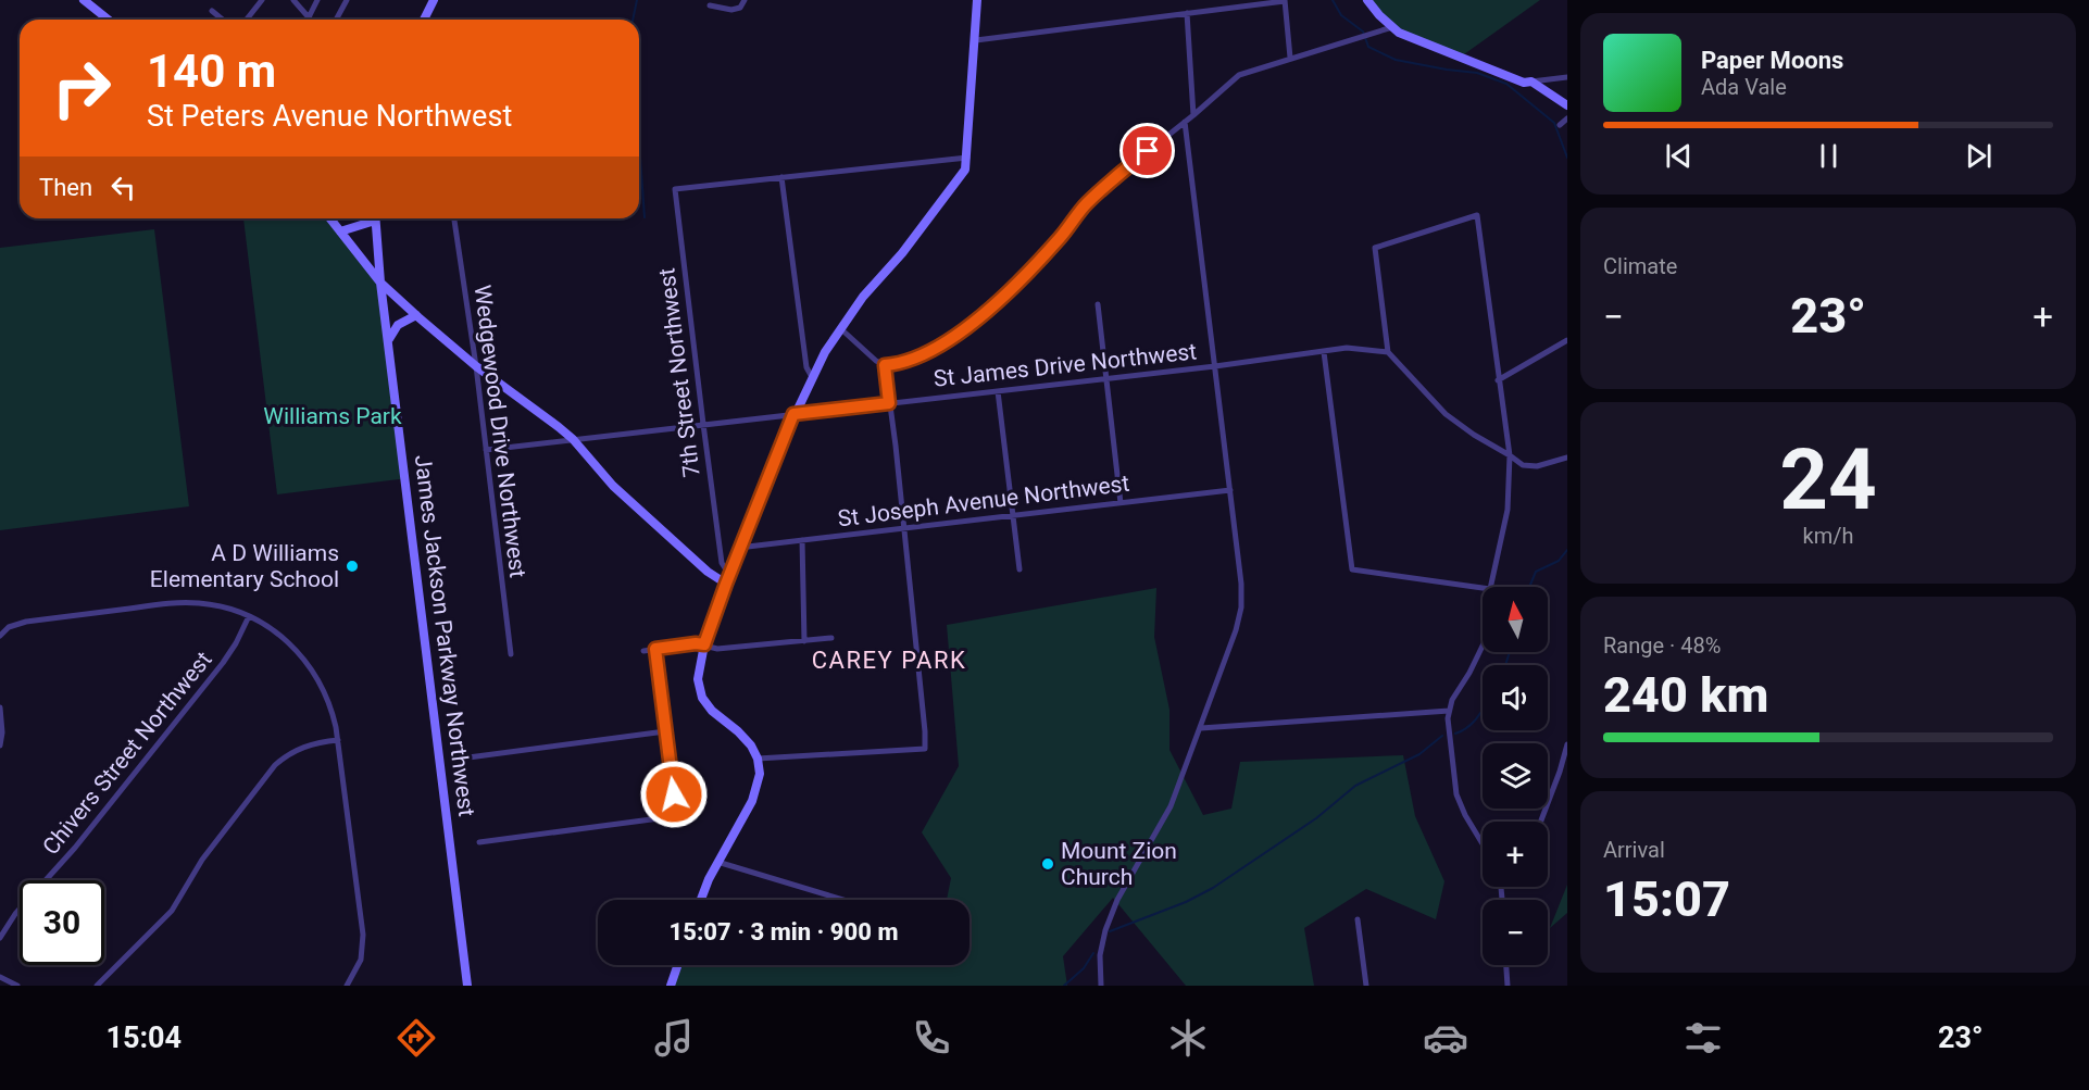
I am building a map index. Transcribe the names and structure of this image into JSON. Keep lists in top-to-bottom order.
{
  "streets": {
    "street": [
      "St James Drive Northwest",
      "7th Street Northwest",
      "Wedgewood Drive Northwest",
      "St Joseph Avenue Northwest",
      "James Jackson Parkway Northwest",
      "Chivers Street Northwest"
    ]
  },
  "crossings": [
    ["St James Drive Northwest", "7th Street Northwest"],
    ["St James Drive Northwest", "Wedgewood Drive Northwest"]
  ],
  "districts": ["CAREY PARK"],
  "parks": ["Williams Park"],
  "places": ["A D Williams Elementary School", "Mount Zion Church"],
  "north": "top",
  "page": {
    "turn": ["140 m", "St Peters Avenue Northwest"],
    "song": ["Paper Moons", "Ada Vale"],
    "then": "Then",
    "tile": [
      "Climate",
      ["24", "km/h"],
      ["Range · 48%", "240 km"],
      ["Arrival", "15:07"]
    ],
    "heat": ["−", "23°", "+"],
    "map_buttons": ["+", "−"],
    "limit": "30",
    "trip": "15:07 · 3 min · 900 m",
    "tabs": ["15:04", "23°"]
  }
}
